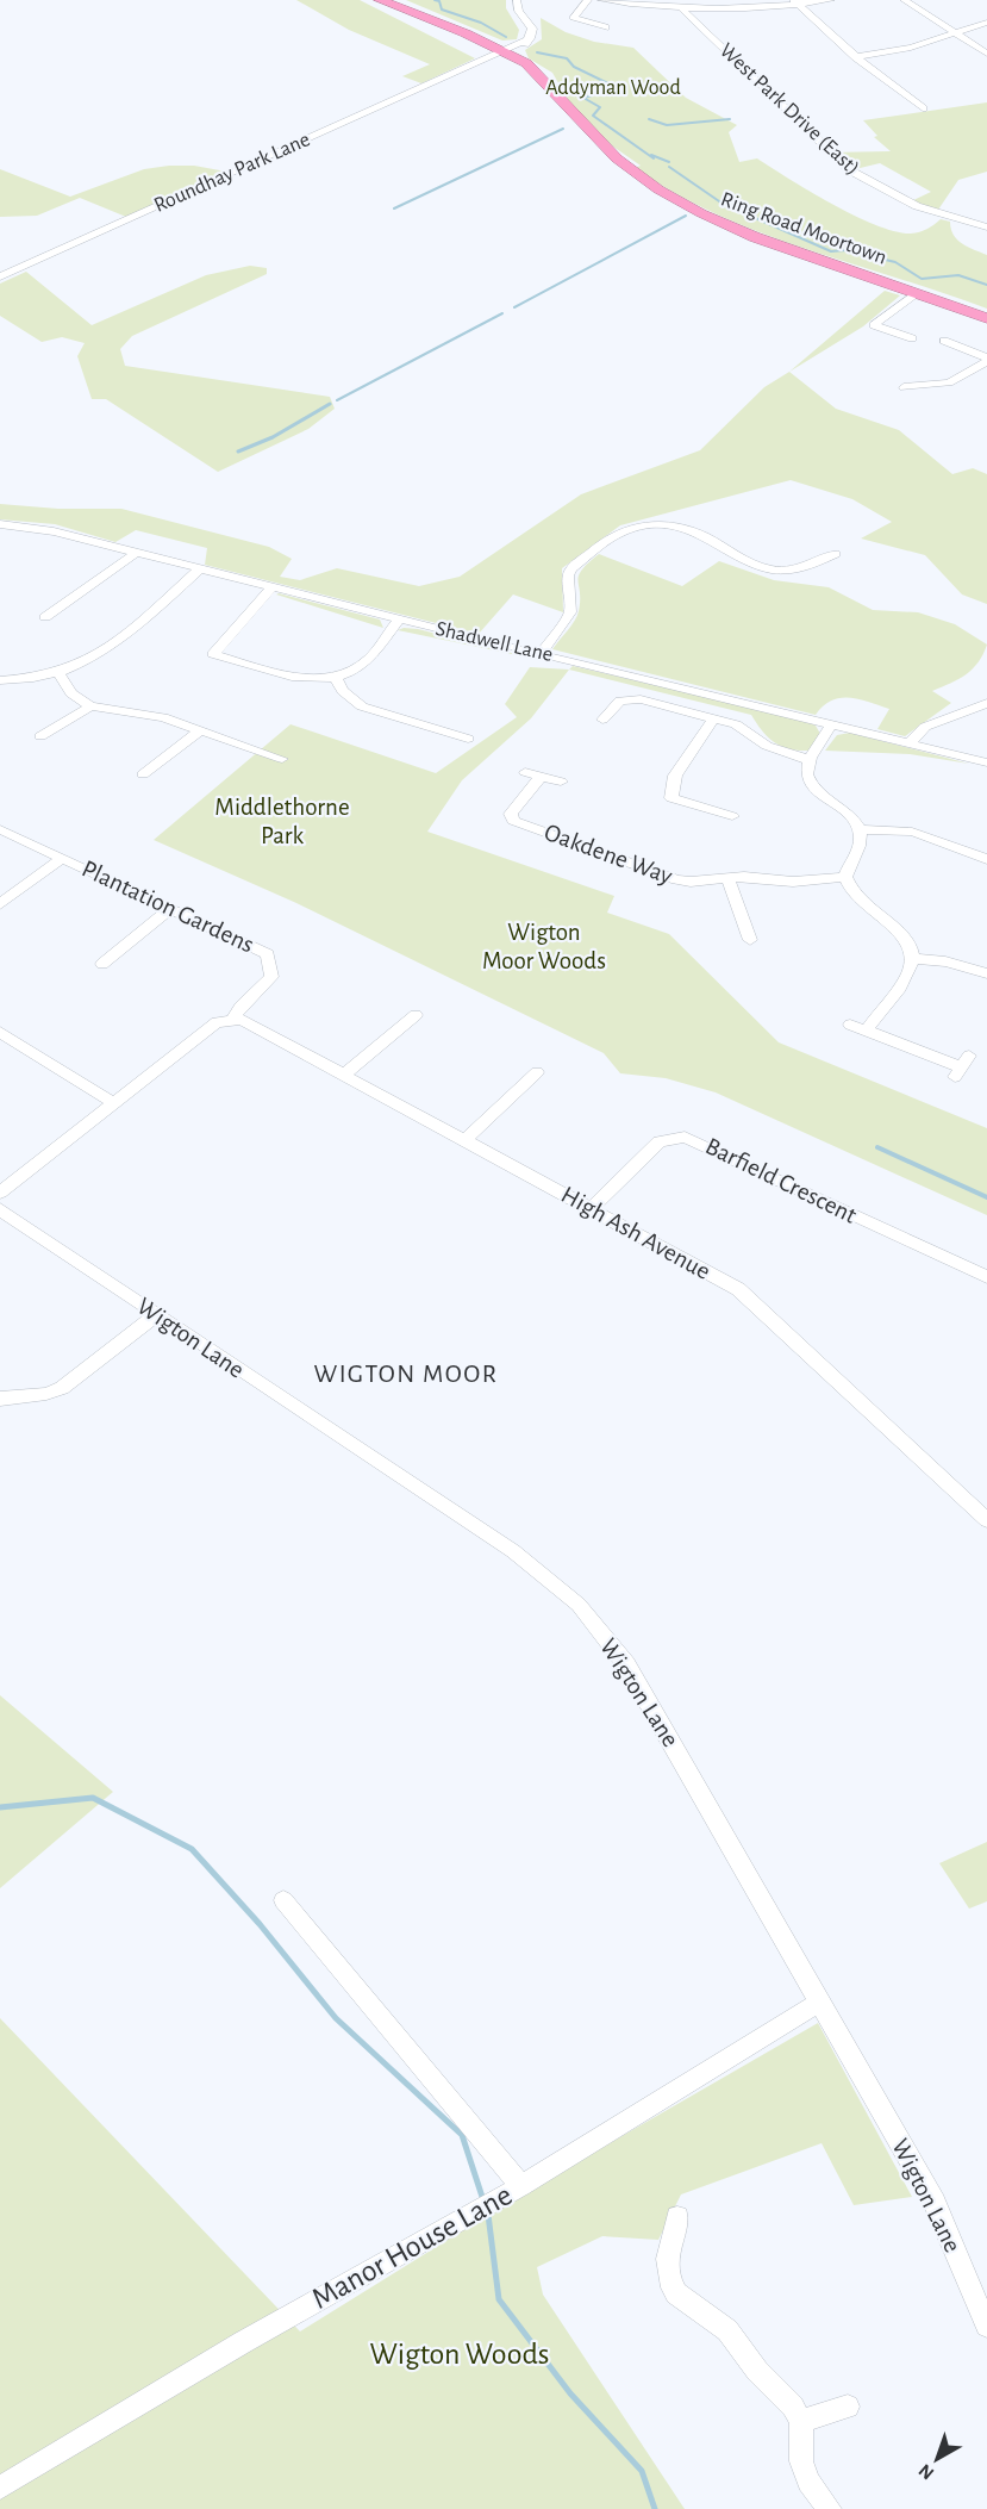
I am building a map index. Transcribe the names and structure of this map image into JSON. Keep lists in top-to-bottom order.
{
  "streets": {
    "highway": ["Ring Road Moortown"],
    "street": [
      "West Park Drive (East)",
      "Roundhay Park Lane",
      "Shadwell Lane",
      "Oakdene Way",
      "Plantation Gardens",
      "Barfield Crescent",
      "High Ash Avenue",
      "Wigton Lane",
      "Manor House Lane"
    ]
  },
  "crossings": [
    ["Roundhay Park Lane", "Ring Road Moortown"],
    ["Plantation Gardens", "High Ash Avenue"],
    ["Barfield Crescent", "High Ash Avenue"],
    ["Wigton Lane", "Manor House Lane"]
  ],
  "districts": ["WIGTON MOOR"],
  "parks": [
    "Addyman Wood",
    "Middlethorne Park",
    "Wigton Moor Woods",
    "Wigton Woods"
  ],
  "north": "bottom left"
}
